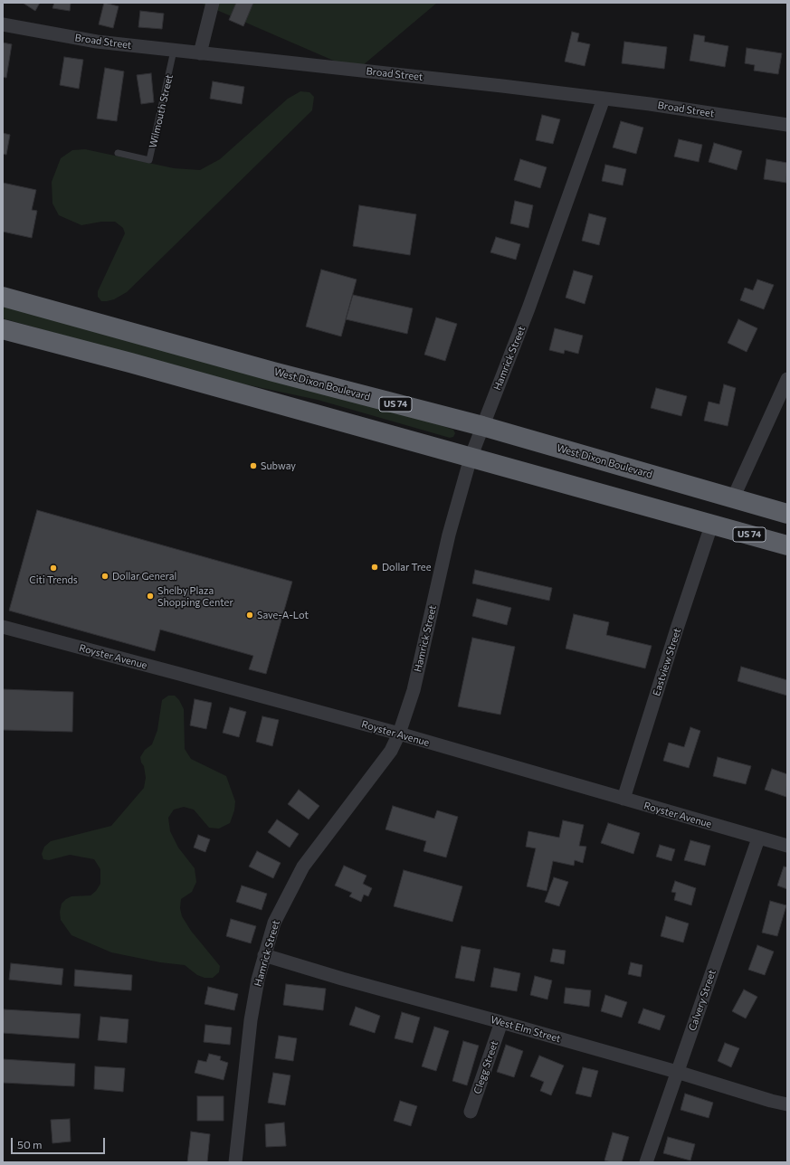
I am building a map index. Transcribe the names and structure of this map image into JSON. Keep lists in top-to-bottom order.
{
  "streets": {
    "highway": ["West Dixon Boulevard", "US 74"],
    "street": [
      "Broad Street",
      "Hamrick Street",
      "Royster Avenue",
      "Eastview Street",
      "Calvery Street",
      "West Elm Street",
      "Clegg Street"
    ],
    "lane": ["Wilmouth Street"]
  },
  "crossings": [
    ["Broad Street", "Wilmouth Street"],
    ["Broad Street", "Hamrick Street"],
    ["Hamrick Street", "West Dixon Boulevard"],
    ["Hamrick Street", "US 74"],
    ["Hamrick Street", "Royster Avenue"],
    ["Hamrick Street", "West Elm Street"],
    ["US 74", "Eastview Street"],
    ["Royster Avenue", "Eastview Street"],
    ["Royster Avenue", "Calvery Street"],
    ["Calvery Street", "West Elm Street"],
    ["West Elm Street", "Clegg Street"]
  ],
  "places": [
    "Subway",
    "Dollar Tree",
    "Citi Trends",
    "Dollar General",
    "Shelby Plaza Shopping Center",
    "Save-A-Lot"
  ],
  "scale_bar": "50 m"
}
